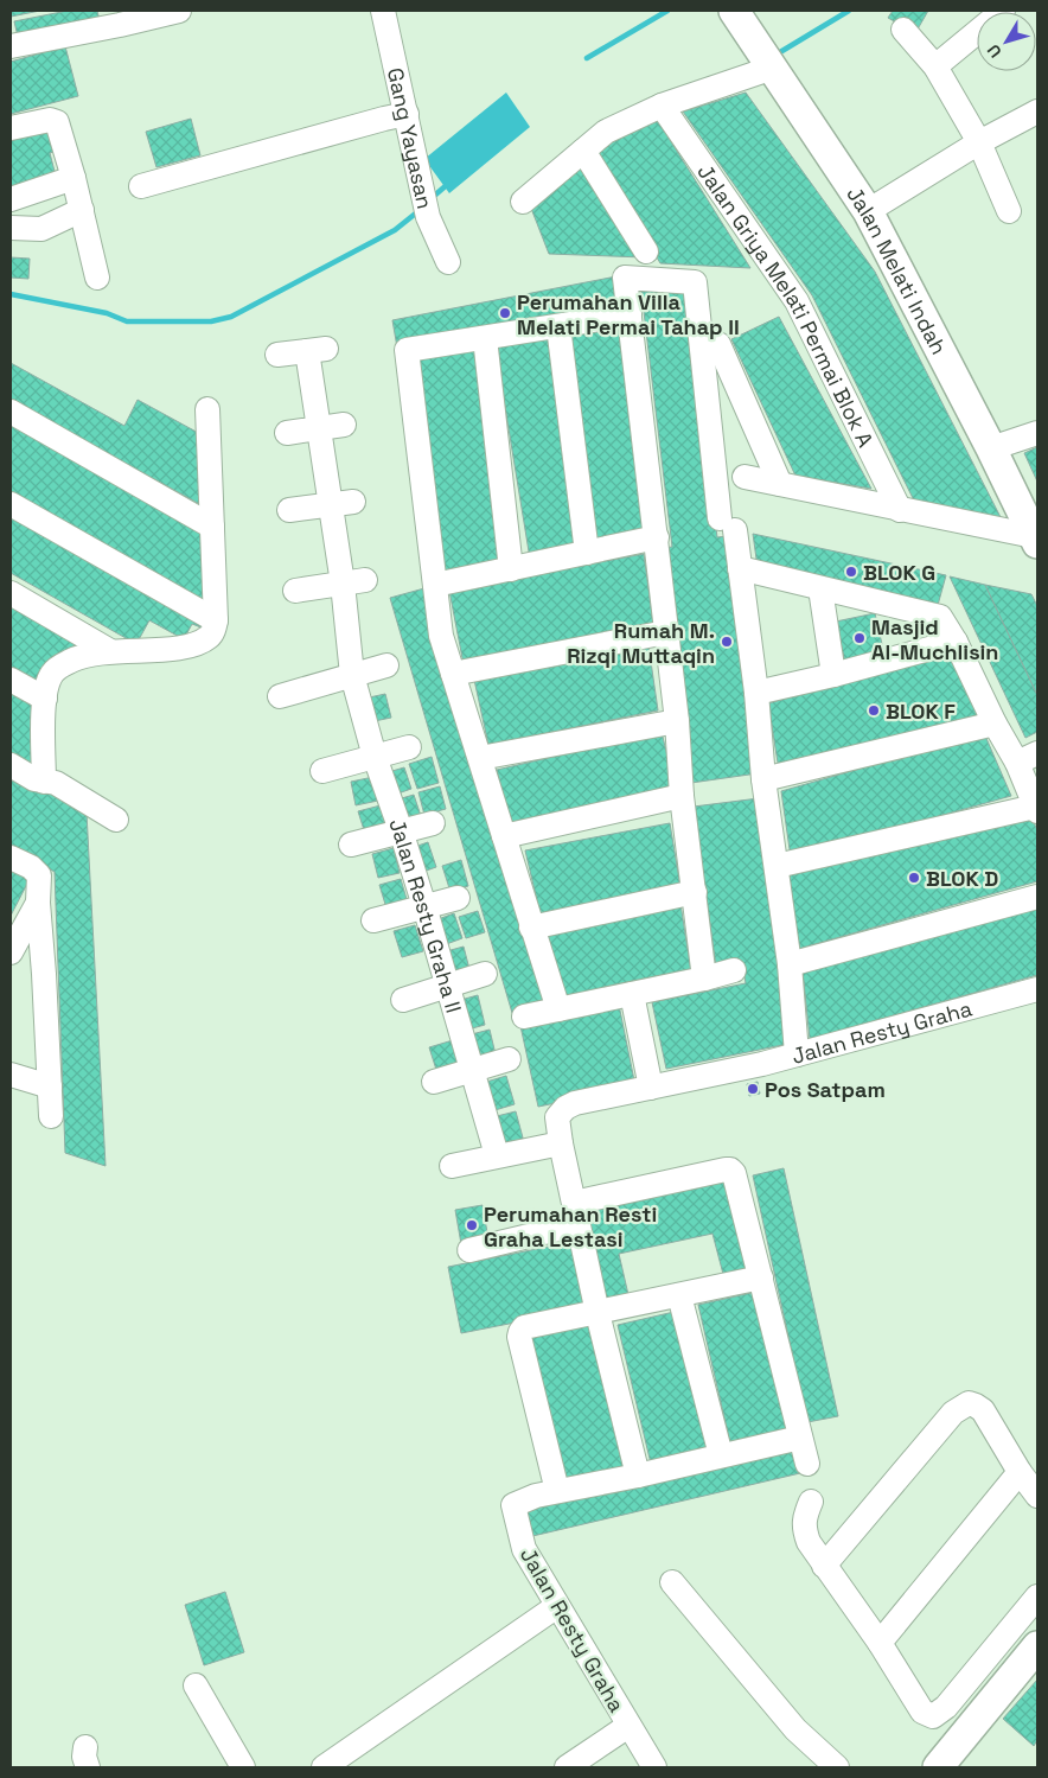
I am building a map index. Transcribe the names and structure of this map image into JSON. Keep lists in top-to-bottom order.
{
  "streets": {
    "main road": ["Jalan Melati Indah"],
    "street": [
      "Gang Yayasan",
      "Jalan Griya Melati Permai Blok A",
      "Jalan Resty Graha II",
      "Jalan Resty Graha"
    ]
  },
  "places": [
    "Perumahan Villa Melati Permai Tahap II",
    "BLOK G",
    "Masjid Al-Muchlisin",
    "Rumah M. Rizqi Muttaqin",
    "BLOK F",
    "BLOK D",
    "Pos Satpam",
    "Perumahan Resti Graha Lestasi"
  ],
  "north": "bottom left"
}
